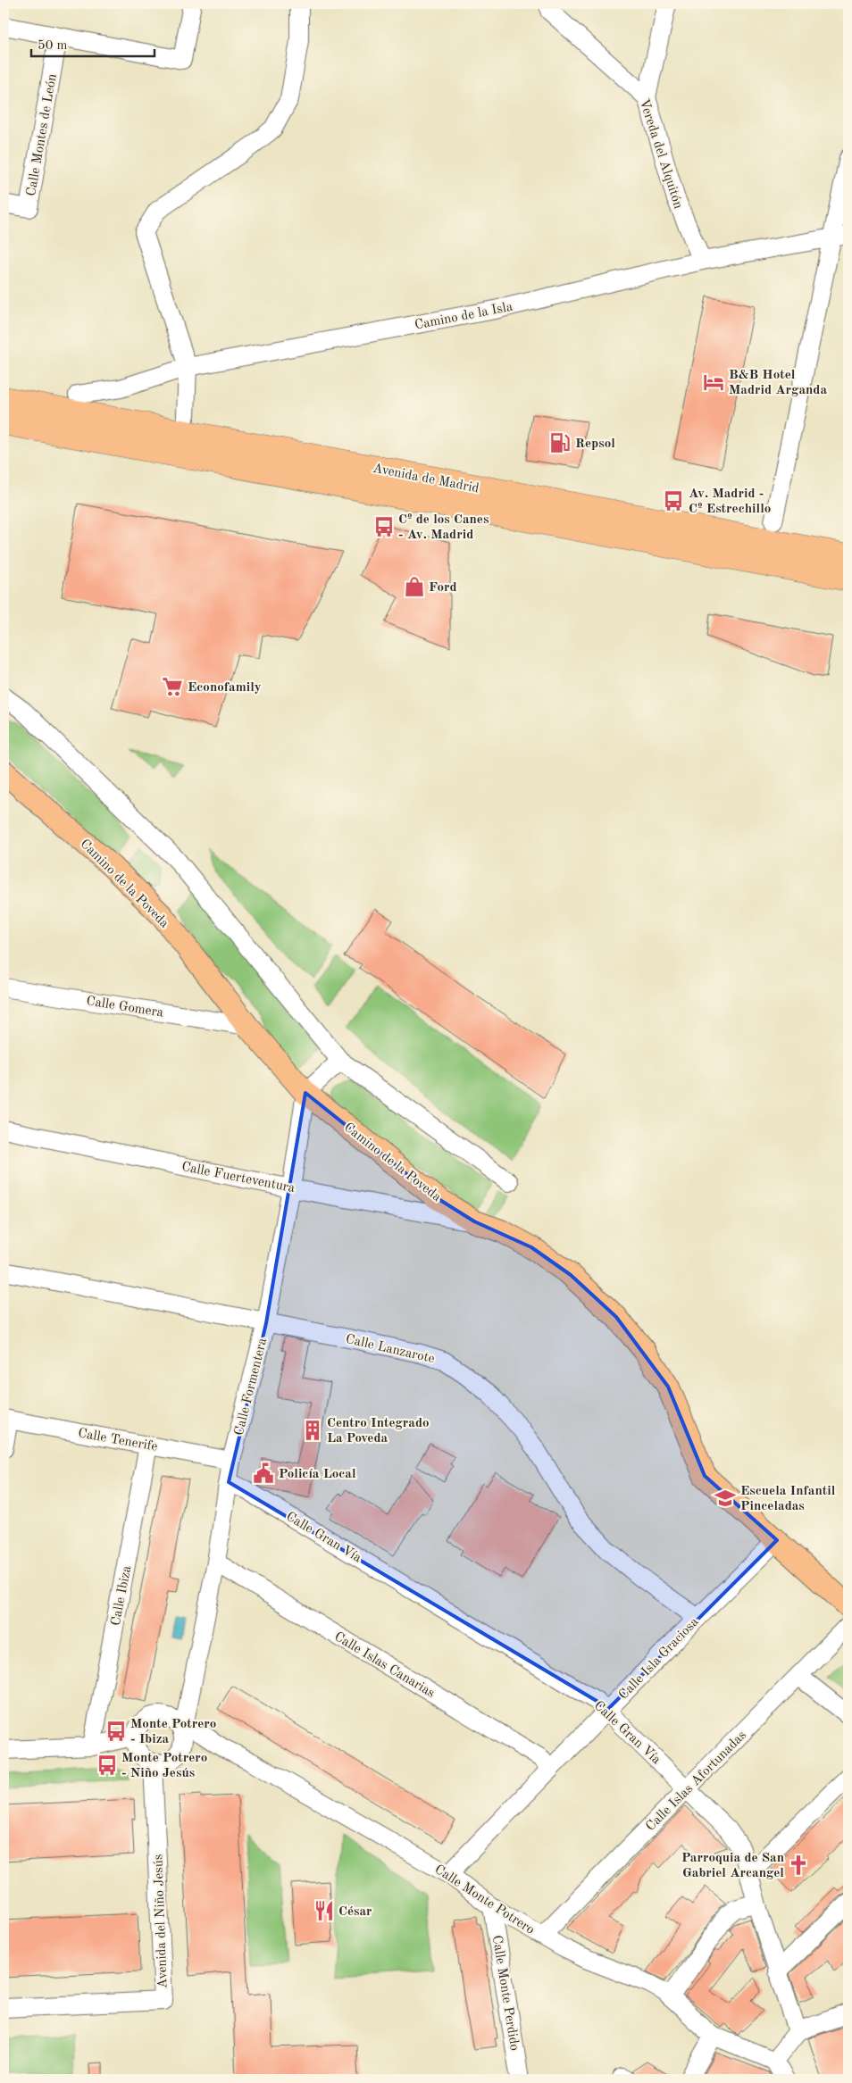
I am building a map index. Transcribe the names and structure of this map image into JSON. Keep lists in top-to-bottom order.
{
  "streets": {
    "highway": ["Avenida de Madrid"],
    "main road": ["Camino de la Poveda"],
    "street": [
      "Calle Montes de León",
      "Vereda del Alquitón",
      "Camino de la Isla",
      "Calle Gomera",
      "Calle Fuerteventura",
      "Calle Lanzarote",
      "Calle Formentera",
      "Calle Tenerife",
      "Calle Gran Vía",
      "Calle Ibiza",
      "Calle Isla Graciosa",
      "Calle Islas Canarias",
      "Calle Islas Afortunadas",
      "Calle Monte Potrero",
      "Avenida del Niño Jesús",
      "Calle Monte Perdido"
    ]
  },
  "crossings": [
    ["Vereda del Alquitón", "Camino de la Isla"],
    ["Camino de la Poveda", "Calle Gomera"],
    ["Camino de la Poveda", "Calle Fuerteventura"],
    ["Camino de la Poveda", "Calle Formentera"],
    ["Camino de la Poveda", "Calle Isla Graciosa"],
    ["Calle Fuerteventura", "Calle Formentera"],
    ["Calle Lanzarote", "Calle Formentera"],
    ["Calle Lanzarote", "Calle Isla Graciosa"],
    ["Calle Formentera", "Calle Tenerife"],
    ["Calle Formentera", "Calle Gran Vía"],
    ["Calle Formentera", "Calle Islas Canarias"],
    ["Calle Formentera", "Calle Monte Potrero"],
    ["Calle Formentera", "Avenida del Niño Jesús"],
    ["Calle Tenerife", "Calle Ibiza"],
    ["Calle Gran Vía", "Calle Isla Graciosa"],
    ["Calle Gran Vía", "Calle Islas Afortunadas"],
    ["Calle Isla Graciosa", "Calle Islas Canarias"],
    ["Calle Isla Graciosa", "Calle Monte Potrero"],
    ["Calle Islas Afortunadas", "Calle Monte Potrero"],
    ["Calle Monte Potrero", "Avenida del Niño Jesús"],
    ["Calle Monte Potrero", "Calle Monte Perdido"]
  ],
  "places": {
    "hotel": ["B&B Hotel Madrid Arganda"],
    "fuel station": ["Repsol"],
    "bus stop": [
      "Av. Madrid - Cº Estrechillo",
      "Cº de los Canes - Av. Madrid",
      "Monte Potrero - Ibiza",
      "Monte Potrero - Niño Jesús"
    ],
    "shop": ["Ford"],
    "supermarket": ["Econofamily"],
    "building": ["Centro Integrado La Poveda"],
    "public building": ["Policía Local"],
    "school or university": ["Escuela Infantil Pinceladas"],
    "church": ["Parroquia de San Gabriel Arcangel"],
    "restaurant": ["César"]
  },
  "scale_bar": "50 m"
}
